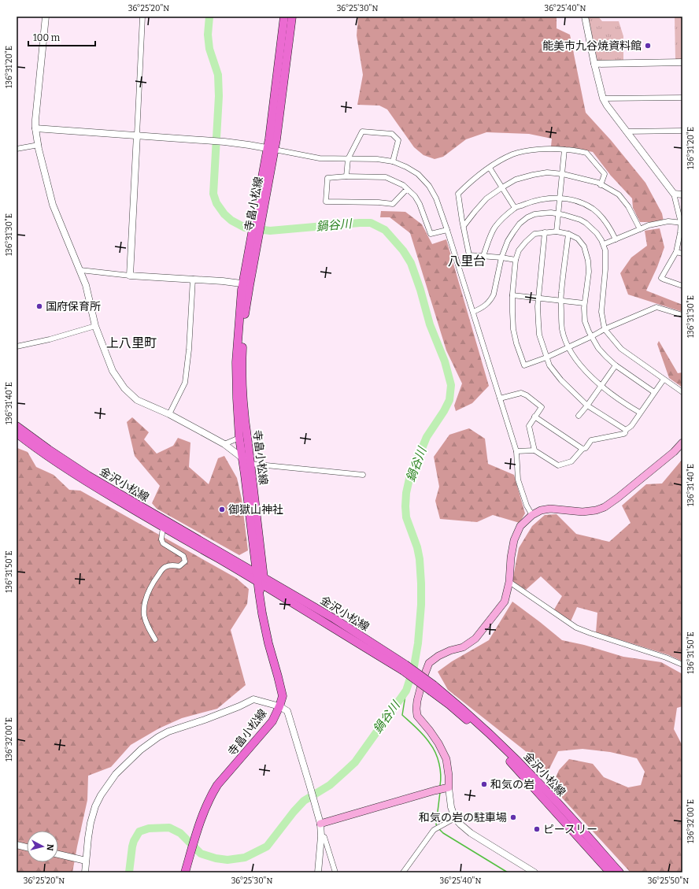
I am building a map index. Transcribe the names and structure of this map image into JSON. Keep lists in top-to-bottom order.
{
  "streets": {
    "main road": ["寺畠小松線", "金沢小松線"]
  },
  "crossings": [
    ["寺畠小松線", "金沢小松線"]
  ],
  "districts": ["八里台", "上八里町"],
  "water": ["鍋谷川"],
  "places": [
    "能美市九谷焼資料館",
    "国府保育所",
    "御獄山神社",
    "和気の岩",
    "和気の岩の駐車場",
    "ピースリー"
  ],
  "scale_bar": "100 m",
  "north": "right",
  "coordinates": [
    "36°25'20\"N",
    "36°25'30\"N",
    "36°25'40\"N",
    "136°31'20\"E",
    "136°31'30\"E",
    "136°31'40\"E",
    "136°31'50\"E",
    "136°32'00\"E",
    "36°25'50\"N"
  ]
}
